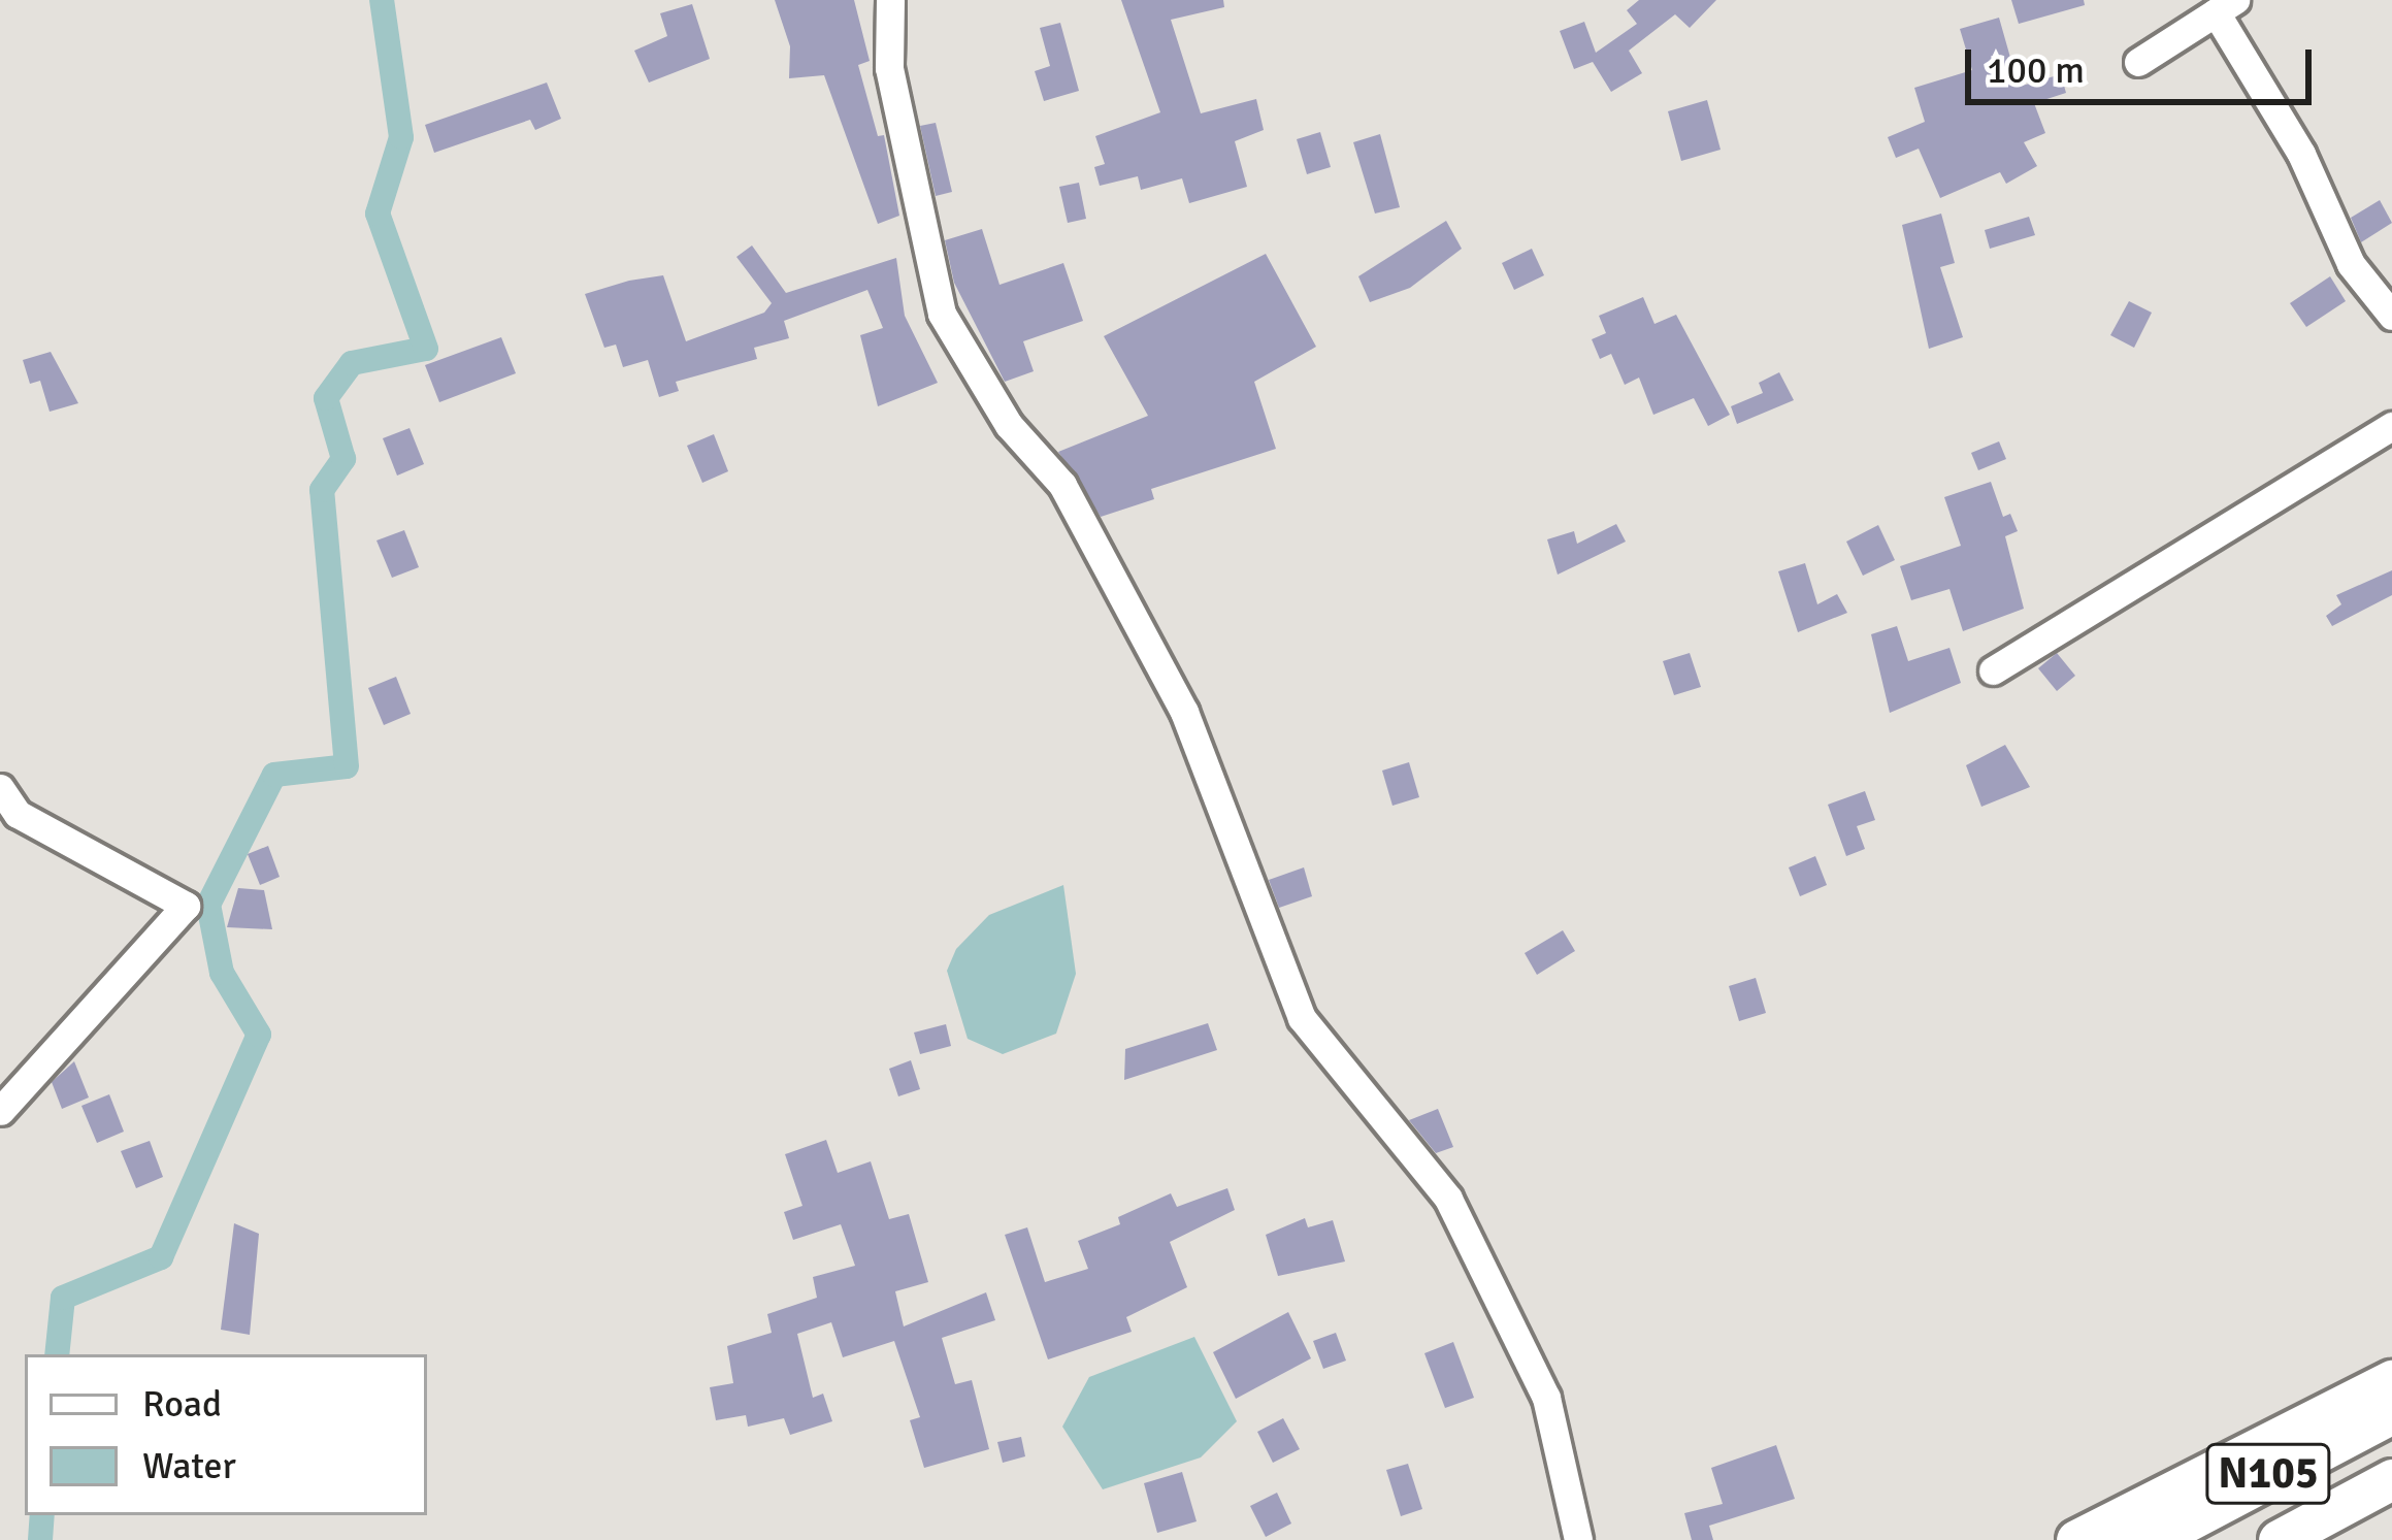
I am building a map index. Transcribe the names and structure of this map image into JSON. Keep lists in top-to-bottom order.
{
  "streets": {
    "highway": ["N105"]
  },
  "legend": ["Road", "Water"],
  "scale_bar": "100 m"
}
